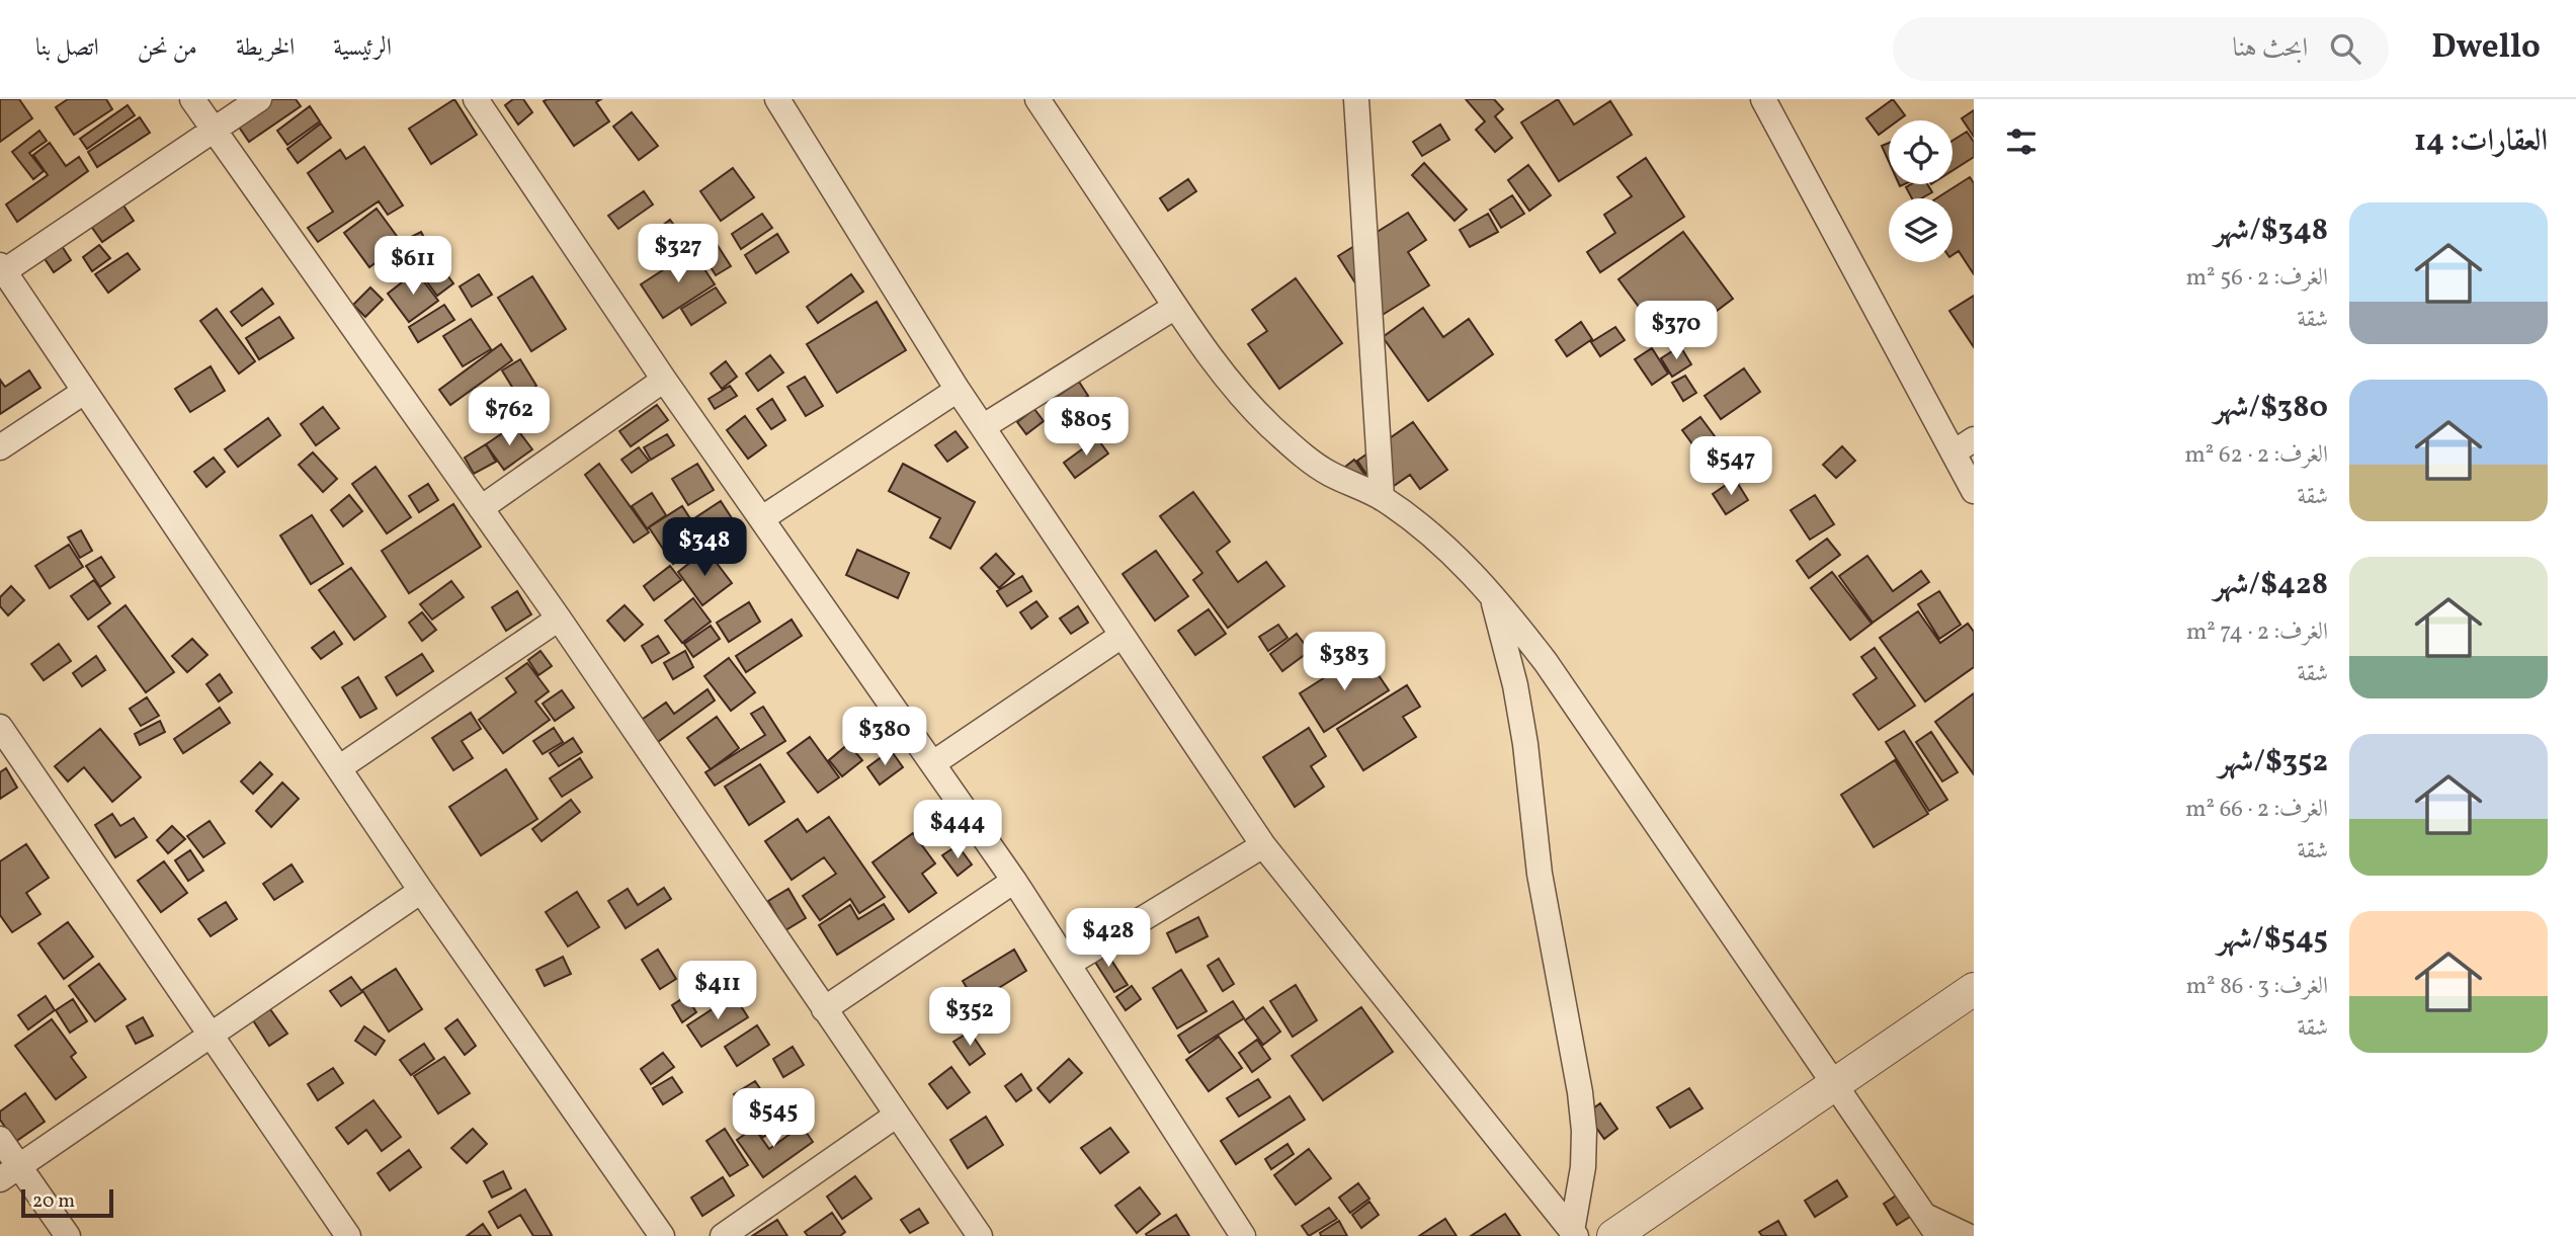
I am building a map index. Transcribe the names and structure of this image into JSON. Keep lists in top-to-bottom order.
{
  "scale_bar": "20 m",
  "page": {
    "header": "Dwello",
    "search": "ابحث هنا",
    "nav": [
      "الرئيسية",
      "الخريطة",
      "من نحن",
      "اتصل بنا"
    ],
    "heading": "العقارات: 14",
    "list": [
      {
        "name": "$348/شهر",
        "note": "الغرف: 2 · 56 m² · شقة"
      },
      {
        "name": "$380/شهر",
        "note": "الغرف: 2 · 62 m² · شقة"
      },
      {
        "name": "$428/شهر",
        "note": "الغرف: 2 · 74 m² · شقة"
      },
      {
        "name": "$352/شهر",
        "note": "الغرف: 2 · 66 m² · شقة"
      },
      {
        "name": "$545/شهر",
        "note": "الغرف: 3 · 86 m² · شقة"
      }
    ],
    "price": [
      "$327",
      "$611",
      "$370",
      "$762",
      "$805",
      "$547",
      "$348",
      "$383",
      "$380",
      "$444",
      "$428",
      "$411",
      "$352",
      "$545"
    ],
    "scale": "20 m"
  }
}
